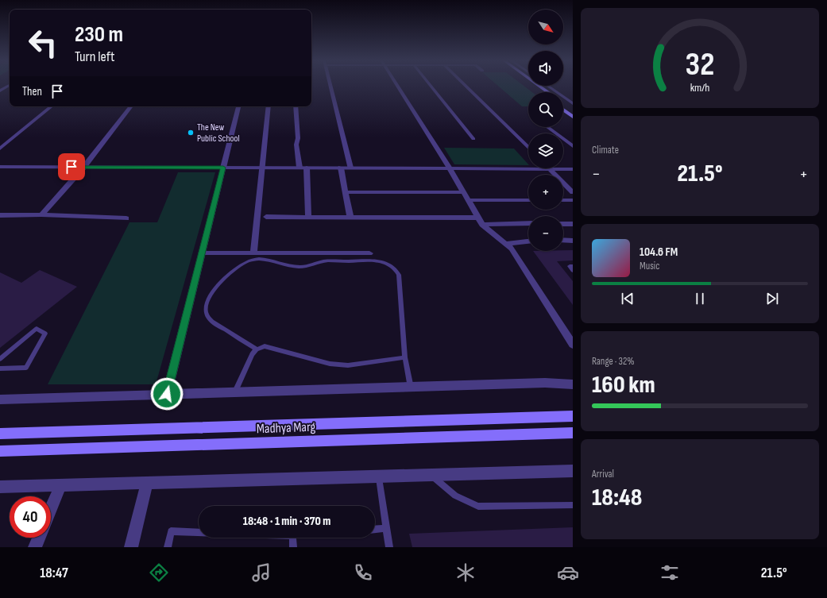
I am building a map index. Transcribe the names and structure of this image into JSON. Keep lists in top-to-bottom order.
{
  "streets": {
    "main road": ["Madhya Marg"]
  },
  "places": ["The New Public School"],
  "north": "bottom right",
  "page": {
    "map_buttons": ["+", "−"],
    "turn": ["230 m", "Turn left"],
    "then": "Then",
    "tile": [
      "Climate",
      ["Range · 32%", "160 km"],
      ["Arrival", "18:48"]
    ],
    "heat": ["−", "21.5°", "+"],
    "song": ["104.6 FM", "Music"],
    "limit": "40",
    "trip": "18:48 · 1 min · 370 m",
    "tabs": ["18:47", "21.5°"],
    "gauge": ["32", "km/h"]
  }
}
